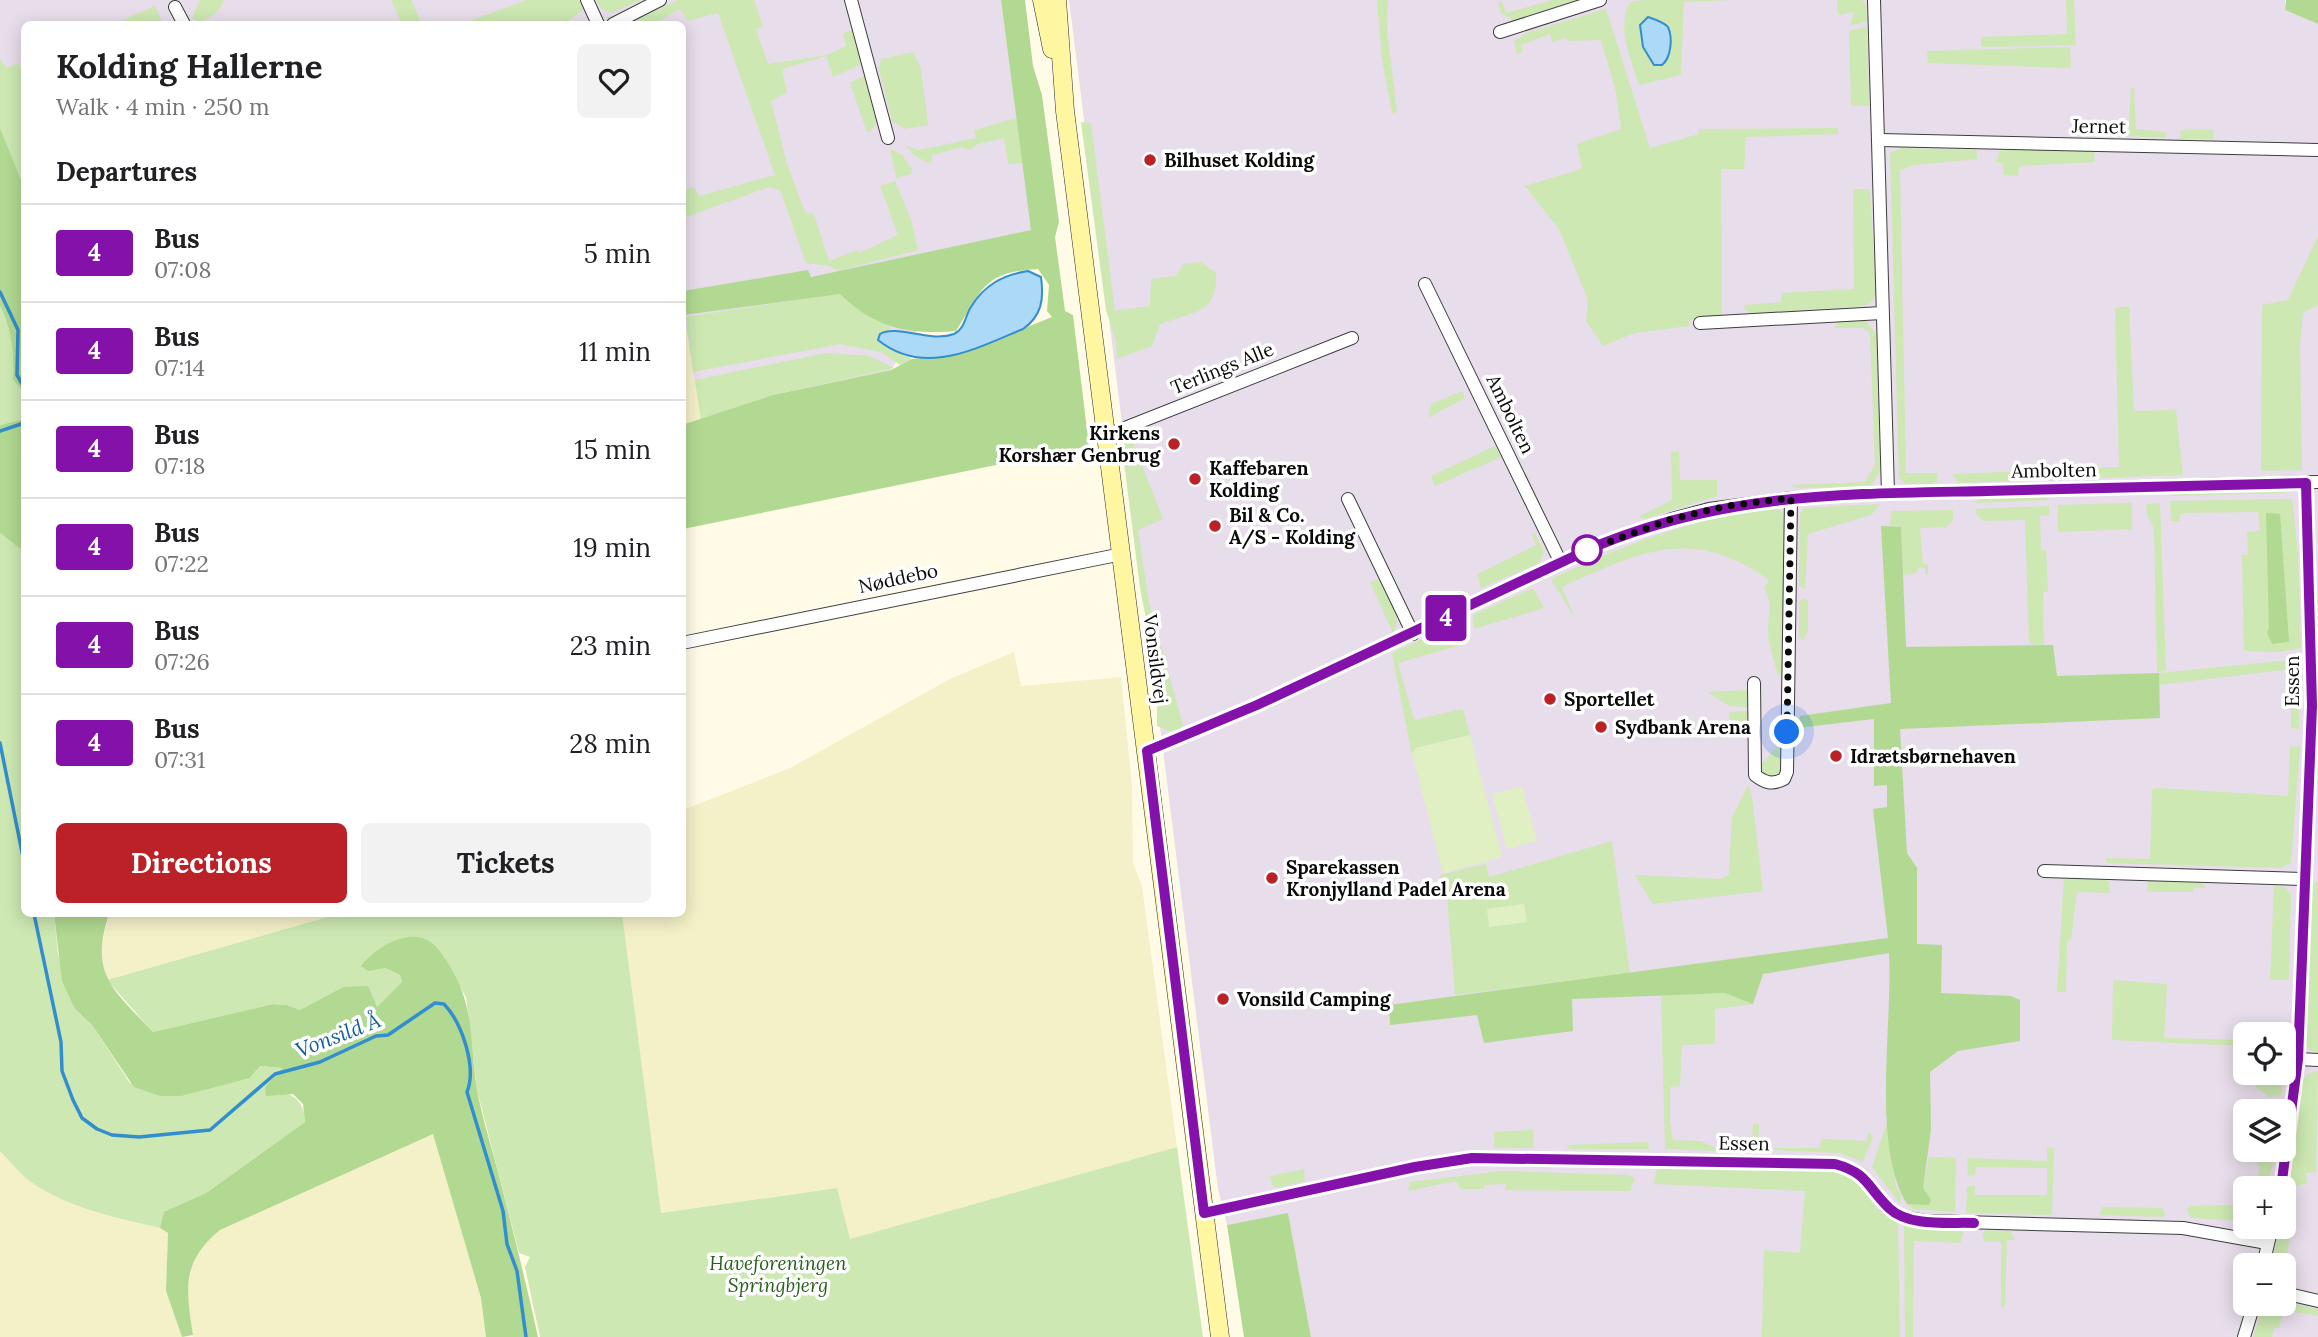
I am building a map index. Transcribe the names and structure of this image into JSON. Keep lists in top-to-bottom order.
{
  "streets": {
    "main road": ["Vonsildvej"],
    "street": [
      "Jernet",
      "Terlings Alle",
      "Ambolten",
      "Nøddebo",
      "Essen"
    ]
  },
  "crossings": [
    ["Terlings Alle", "Vonsildvej"],
    ["Ambolten", "Vonsildvej"],
    ["Ambolten", "Essen"],
    ["Nøddebo", "Vonsildvej"],
    ["Vonsildvej", "Essen"]
  ],
  "water": ["Vonsild Å"],
  "parks": ["Haveforeningen Springbjerg"],
  "places": [
    "Bilhuset Kolding",
    "Kirkens Korshær Genbrug",
    "Kaffebaren Kolding",
    "Bil & Co. A/S - Kolding",
    "Sportellet",
    "Sydbank Arena",
    "Idrætsbørnehaven",
    "Sparekassen Kronjylland Padel Arena",
    "Vonsild Camping"
  ],
  "lines": ["bus line 4"],
  "page": {
    "on_map": "4",
    "heading": [
      ["Kolding Hallerne", "Walk · 4 min · 250 m"],
      "Departures"
    ],
    "list": [
      {
        "mark": "4",
        "name": "Bus",
        "note": "07:08",
        "value": "5 min"
      },
      {
        "mark": "4",
        "name": "Bus",
        "note": "07:14",
        "value": "11 min"
      },
      {
        "mark": "4",
        "name": "Bus",
        "note": "07:18",
        "value": "15 min"
      },
      {
        "mark": "4",
        "name": "Bus",
        "note": "07:22",
        "value": "19 min"
      },
      {
        "mark": "4",
        "name": "Bus",
        "note": "07:26",
        "value": "23 min"
      },
      {
        "mark": "4",
        "name": "Bus",
        "note": "07:31",
        "value": "28 min"
      }
    ],
    "buttons": ["Directions", "Tickets"],
    "map_buttons": ["+", "−"]
  }
}
